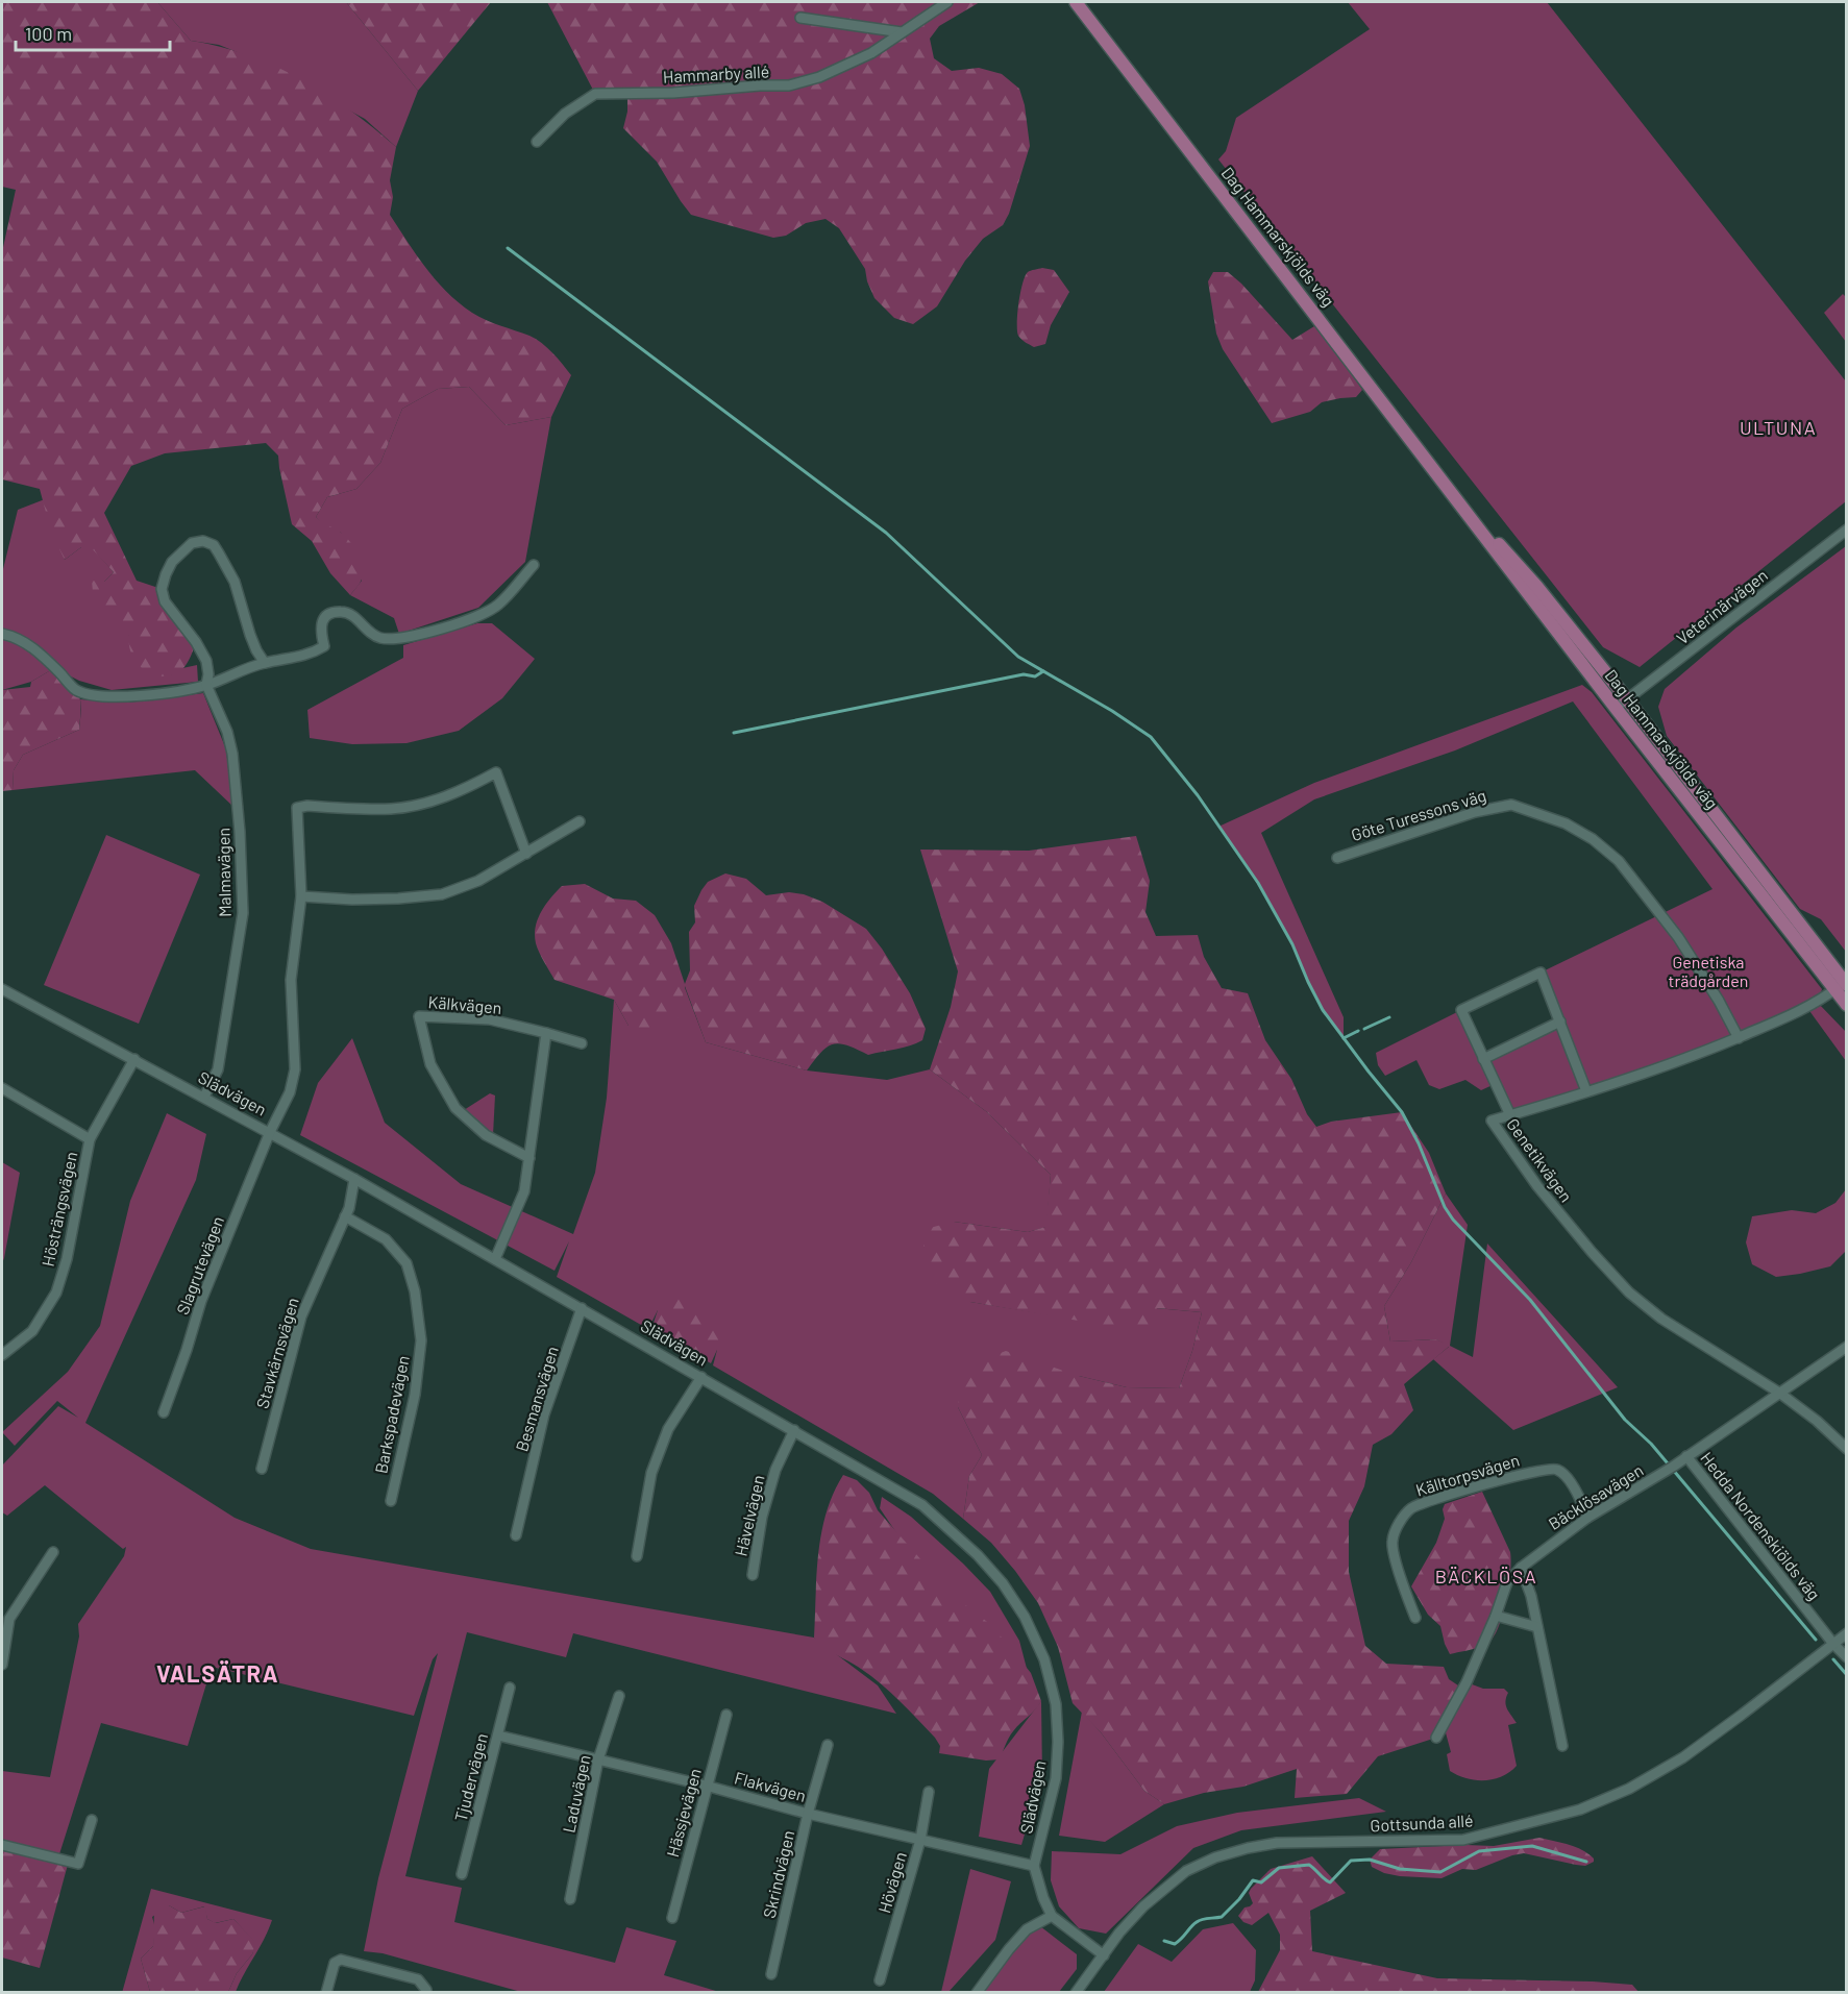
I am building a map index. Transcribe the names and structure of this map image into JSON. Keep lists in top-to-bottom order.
{
  "streets": {
    "main road": ["Dag Hammarskjölds väg"],
    "street": [
      "Hammarby allé",
      "Veterinärvägen",
      "Göte Turessons väg",
      "Malmavägen",
      "Kälkvägen",
      "Slädvägen",
      "Genetikvägen",
      "Hösträngsvägen",
      "Slagrutevägen",
      "Stavkärnsvägen",
      "Besmansvägen",
      "Barkspadevägen",
      "Källtorpsvägen",
      "Bäcklösavägen",
      "Hävelvägen",
      "Hedda Nordenskiölds väg",
      "Tjudervägen",
      "Flakvägen",
      "Laduvägen",
      "Hässjevägen",
      "Gottsunda allé",
      "Skrindvägen",
      "Hövägen"
    ]
  },
  "crossings": [
    ["Dag Hammarskjölds väg", "Veterinärvägen"],
    ["Dag Hammarskjölds väg", "Genetikvägen"],
    ["Göte Turessons väg", "Genetikvägen"],
    ["Malmavägen", "Slädvägen"],
    ["Slädvägen", "Hösträngsvägen"],
    ["Slädvägen", "Slagrutevägen"],
    ["Slädvägen", "Stavkärnsvägen"],
    ["Slädvägen", "Besmansvägen"],
    ["Slädvägen", "Hävelvägen"],
    ["Slädvägen", "Flakvägen"],
    ["Genetikvägen", "Bäcklösavägen"],
    ["Stavkärnsvägen", "Barkspadevägen"],
    ["Källtorpsvägen", "Bäcklösavägen"],
    ["Bäcklösavägen", "Hedda Nordenskiölds väg"],
    ["Hedda Nordenskiölds väg", "Gottsunda allé"],
    ["Tjudervägen", "Flakvägen"],
    ["Flakvägen", "Laduvägen"],
    ["Flakvägen", "Hässjevägen"],
    ["Flakvägen", "Skrindvägen"],
    ["Flakvägen", "Hövägen"]
  ],
  "districts": ["ULTUNA", "BÄCKLÖSA", "VALSÄTRA"],
  "parks": ["Genetiska trädgården"],
  "scale_bar": "100 m"
}
